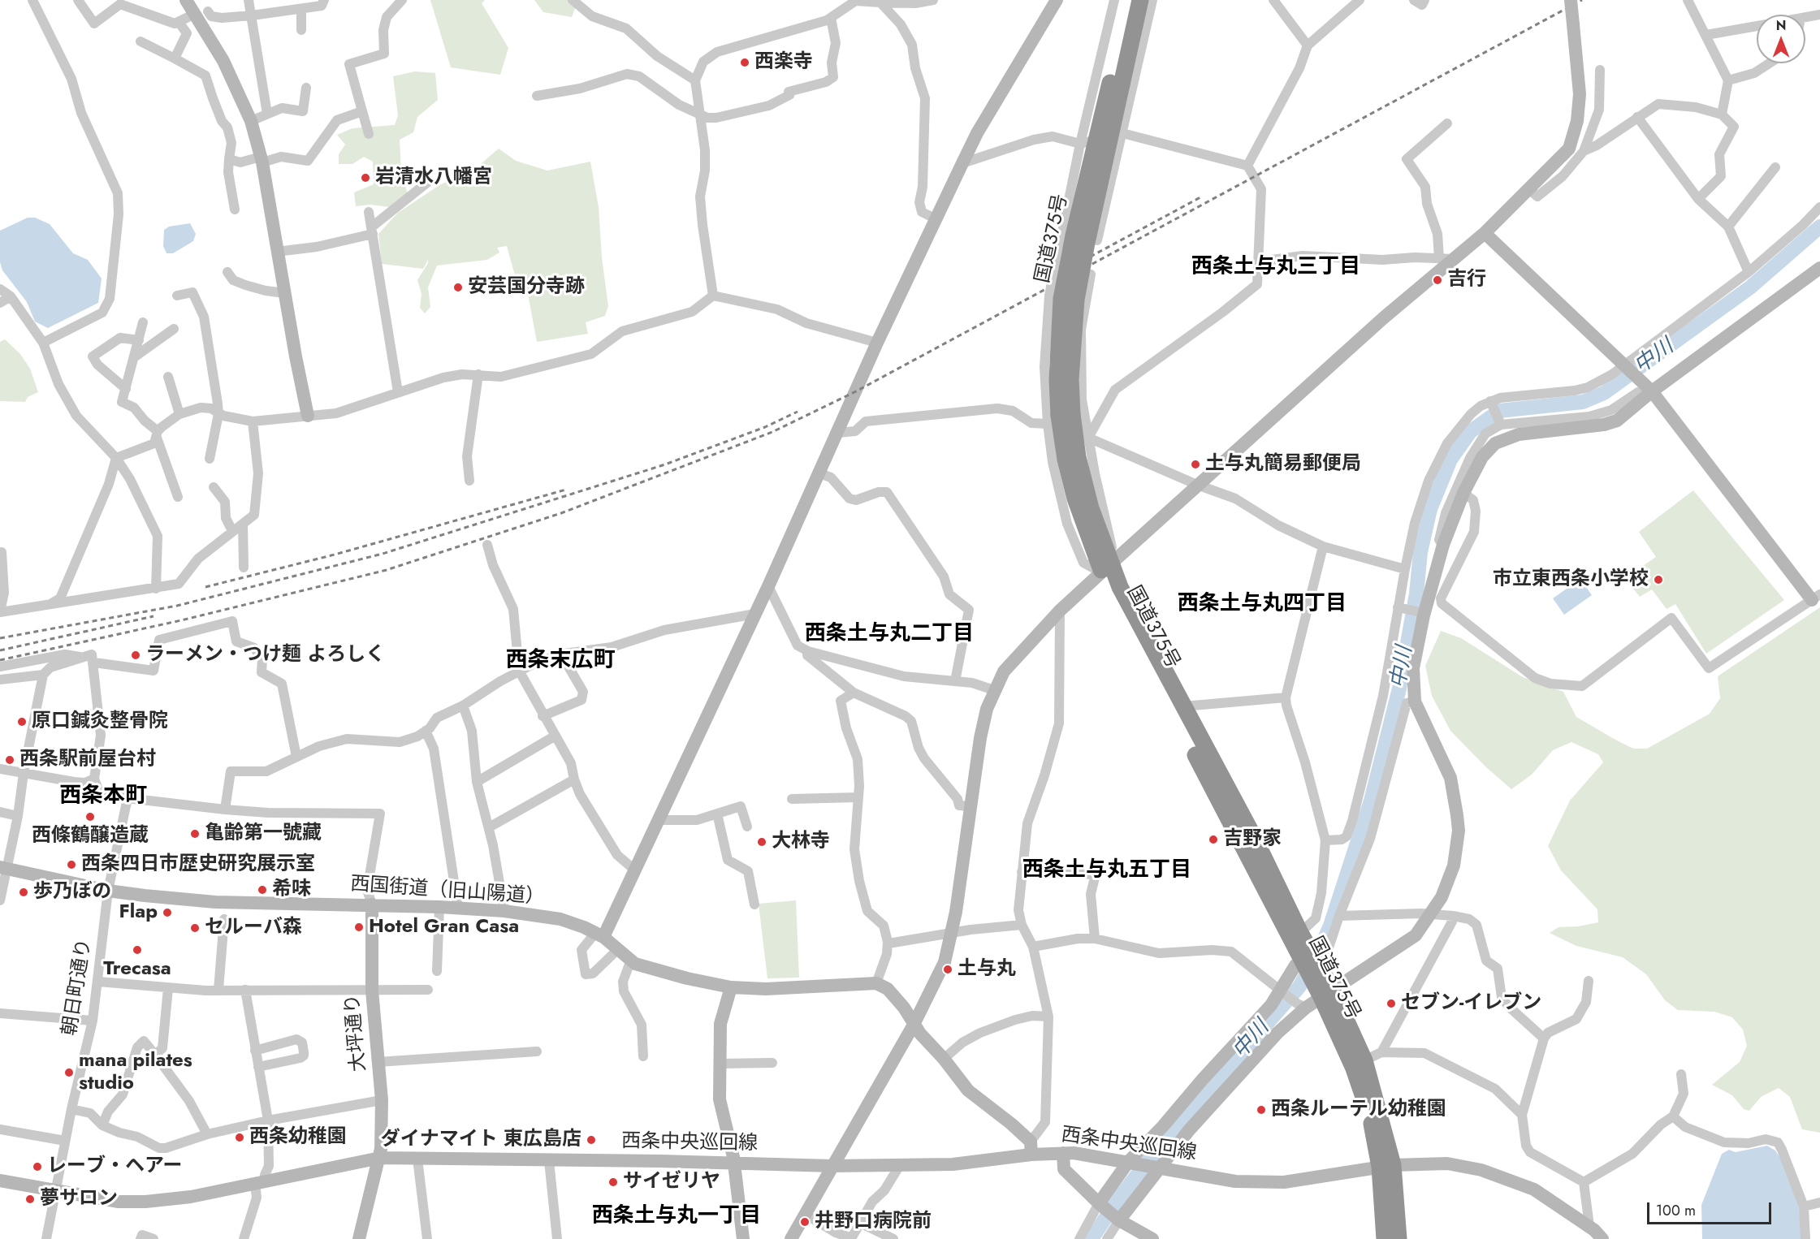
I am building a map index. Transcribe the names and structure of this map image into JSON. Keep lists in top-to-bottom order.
{
  "streets": {
    "highway": ["国道375号"],
    "street": [
      "西国街道（旧山陽道）",
      "朝日町通り",
      "大坪通り",
      "西条中央巡回線"
    ]
  },
  "crossings": [
    ["国道375号", "西条中央巡回線"],
    ["西国街道（旧山陽道）", "朝日町通り"],
    ["西国街道（旧山陽道）", "大坪通り"],
    ["朝日町通り", "西条中央巡回線"],
    ["大坪通り", "西条中央巡回線"]
  ],
  "districts": [
    "西条土与丸三丁目",
    "西条土与丸四丁目",
    "西条土与丸二丁目",
    "西条末広町",
    "西条本町",
    "西条土与丸五丁目",
    "西条土与丸一丁目"
  ],
  "water": ["中川"],
  "places": [
    "西楽寺",
    "岩清水八幡宮",
    "吉行",
    "安芸国分寺跡",
    "土与丸簡易郵便局",
    "市立東西条小学校",
    "ラーメン・つけ麺 よろしく",
    "原口鍼灸整骨院",
    "西条駅前屋台村",
    "西條鶴醸造蔵",
    "亀齢第一號藏",
    "吉野家",
    "大林寺",
    "西条四日市歴史研究展示室",
    "希味",
    "歩乃ぼの",
    "Flap",
    "Hotel Gran Casa",
    "セルーバ森",
    "Trecasa",
    "土与丸",
    "セブン-イレブン",
    "mana pilates studio",
    "西条ルーテル幼稚園",
    "西条幼稚園",
    "ダイナマイト 東広島店",
    "レーブ・ヘアー",
    "サイゼリヤ",
    "夢サロン",
    "井野口病院前"
  ],
  "scale_bar": "100 m",
  "north": "top"
}
